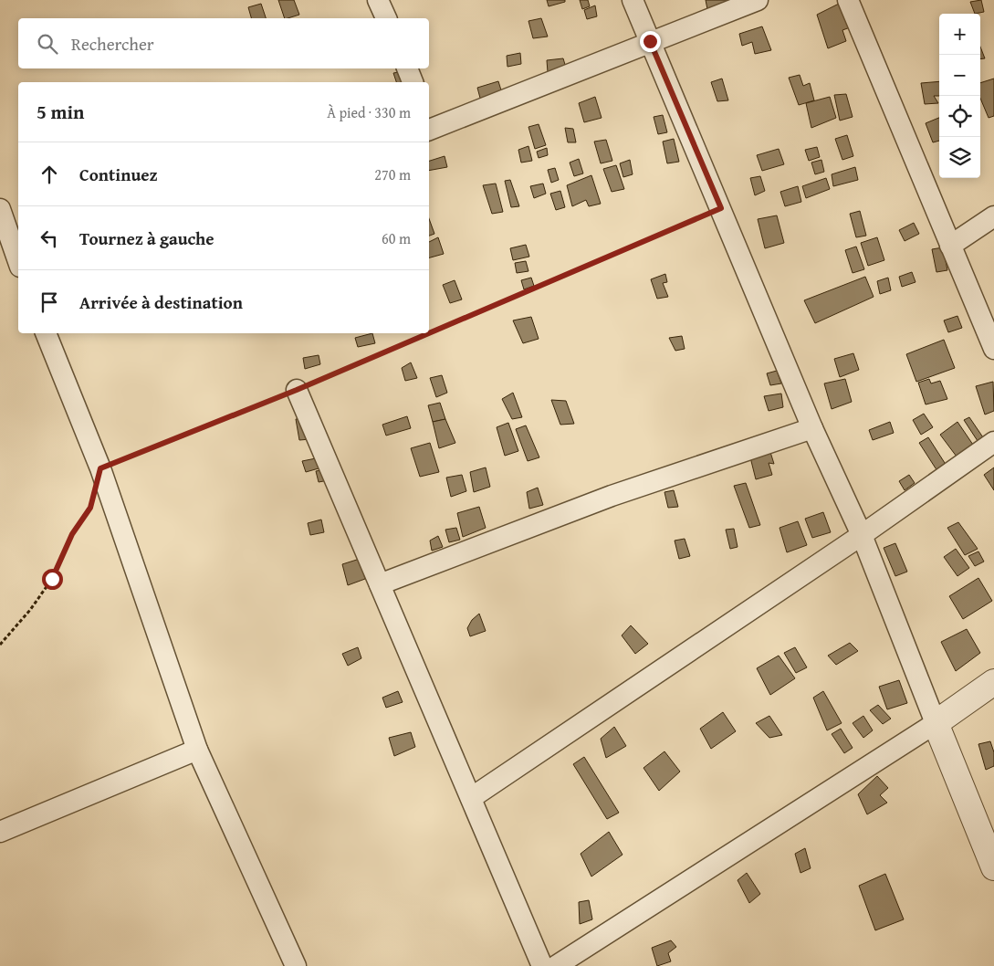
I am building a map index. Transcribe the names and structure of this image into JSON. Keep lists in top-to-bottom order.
{
  "page": {
    "map_buttons": ["+", "−"],
    "search": "Rechercher",
    "heading": ["5 min", "À pied · 330 m"],
    "list": [
      ["Continuez", "270 m"],
      ["Tournez à gauche", "60 m"],
      "Arrivée à destination"
    ]
  }
}
